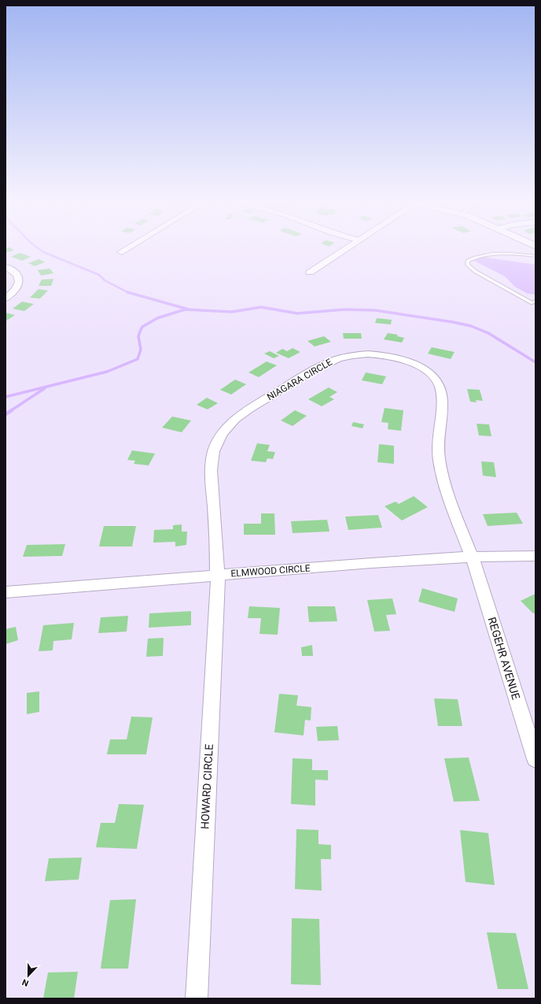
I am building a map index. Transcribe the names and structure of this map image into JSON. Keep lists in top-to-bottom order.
{
  "streets": {
    "street": [
      "NIAGARA CIRCLE",
      "ELMWOOD CIRCLE",
      "REGEHR AVENUE",
      "HOWARD CIRCLE"
    ]
  },
  "crossings": [
    ["NIAGARA CIRCLE", "ELMWOOD CIRCLE"],
    ["NIAGARA CIRCLE", "REGEHR AVENUE"],
    ["NIAGARA CIRCLE", "HOWARD CIRCLE"],
    ["ELMWOOD CIRCLE", "REGEHR AVENUE"],
    ["ELMWOOD CIRCLE", "HOWARD CIRCLE"]
  ],
  "north": "bottom"
}
